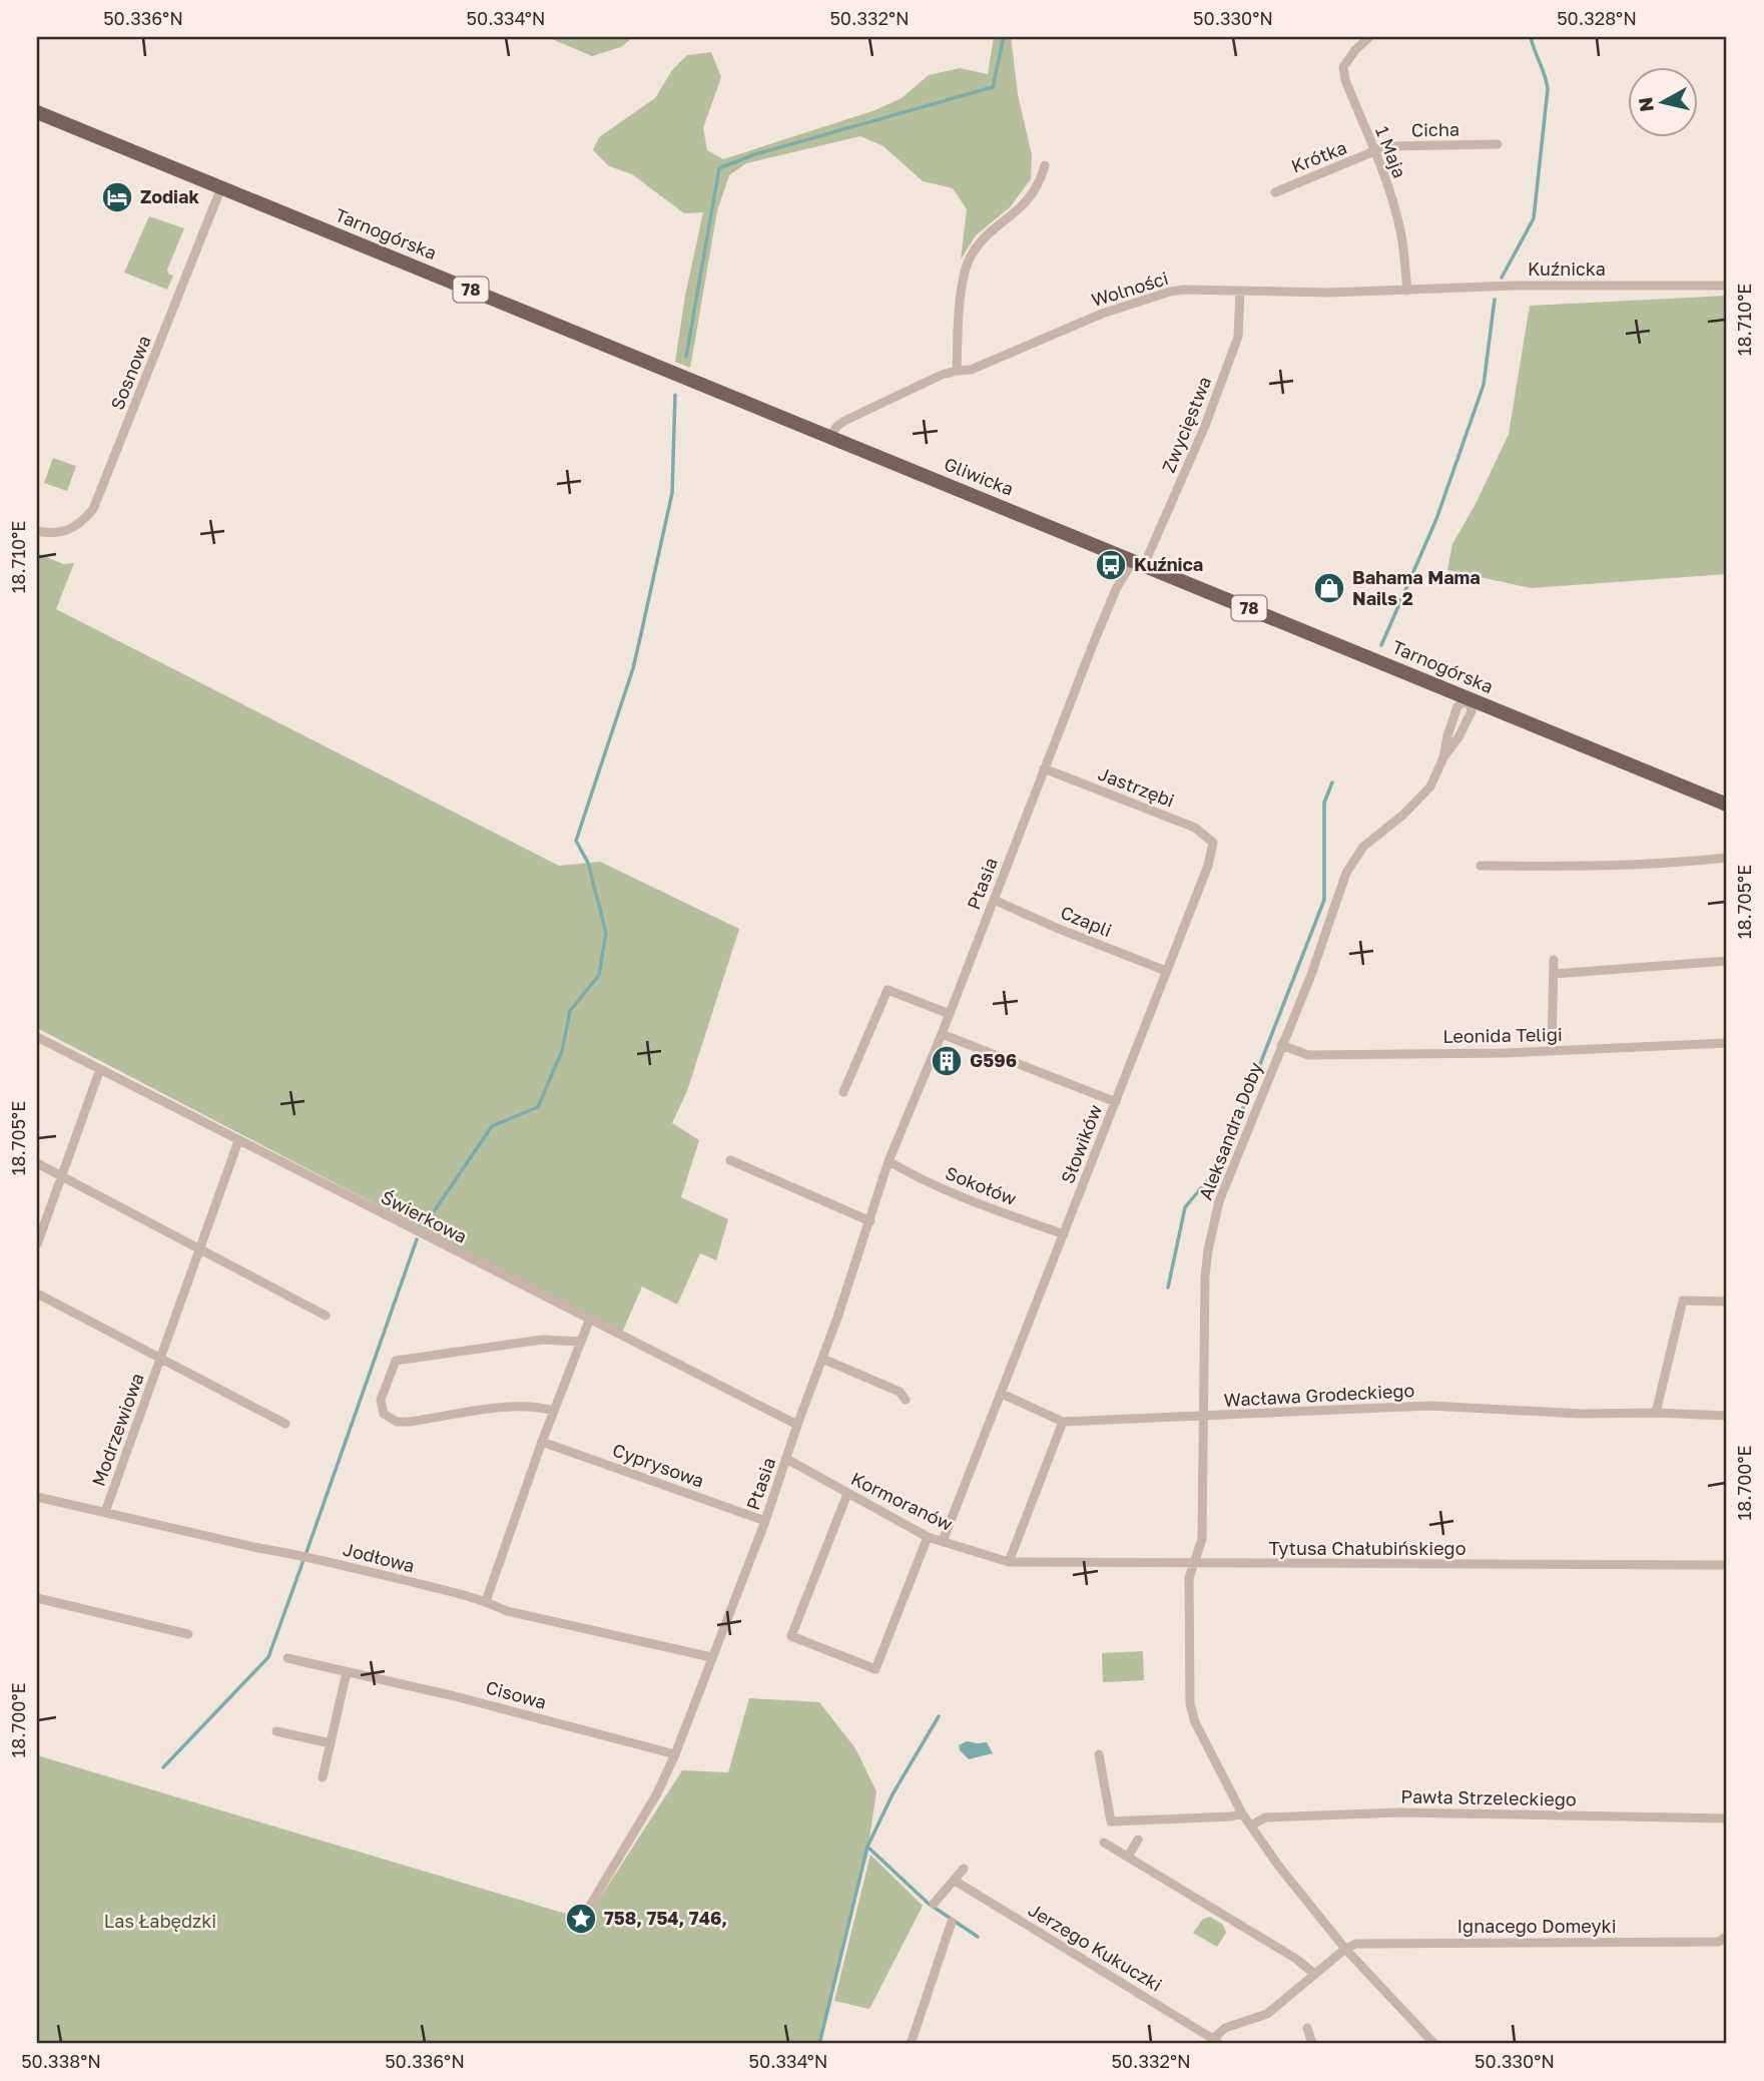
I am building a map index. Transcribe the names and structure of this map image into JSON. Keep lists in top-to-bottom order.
{
  "streets": {
    "main road": ["Tarnogórska", "78", "Gliwicka"],
    "street": [
      "Cicha",
      "1 Maja",
      "Krótka",
      "Kuźnicka",
      "Wolności",
      "Sosnowa",
      "Zwycięstwa",
      "Jastrzębi",
      "Ptasia",
      "Czapli",
      "Leonida Teligi",
      "Aleksandra Doby",
      "Słowików",
      "Sokołów",
      "Świerkowa",
      "Wacława Grodeckiego",
      "Modrzewiowa",
      "Cyprysowa",
      "Kormoranów",
      "Tytusa Chałubińskiego",
      "Jodłowa",
      "Cisowa",
      "Pawła Strzeleckiego",
      "Ignacego Domeyki",
      "Jerzego Kukuczki"
    ]
  },
  "crossings": [
    ["Cicha", "1 Maja"],
    ["Cicha", "Krótka"],
    ["1 Maja", "Krótka"],
    ["1 Maja", "Kuźnicka"],
    ["1 Maja", "Wolności"],
    ["Tarnogórska", "Sosnowa"],
    ["Tarnogórska", "Zwycięstwa"],
    ["Tarnogórska", "Gliwicka"],
    ["Tarnogórska", "Ptasia"],
    ["Tarnogórska", "Aleksandra Doby"],
    ["Kuźnicka", "Wolności"],
    ["Wolności", "Zwycięstwa"],
    ["Wolności", "Gliwicka"],
    ["Zwycięstwa", "Gliwicka"],
    ["Zwycięstwa", "Ptasia"],
    ["Gliwicka", "Ptasia"],
    ["Jastrzębi", "Ptasia"],
    ["Jastrzębi", "Słowików"],
    ["Ptasia", "Czapli"],
    ["Ptasia", "Sokołów"],
    ["Ptasia", "Świerkowa"],
    ["Ptasia", "Cyprysowa"],
    ["Ptasia", "Kormoranów"],
    ["Ptasia", "Jodłowa"],
    ["Ptasia", "Cisowa"],
    ["Czapli", "Słowików"],
    ["Leonida Teligi", "Aleksandra Doby"],
    ["Aleksandra Doby", "Wacława Grodeckiego"],
    ["Aleksandra Doby", "Tytusa Chałubińskiego"],
    ["Słowików", "Sokołów"],
    ["Słowików", "Kormoranów"],
    ["Świerkowa", "Modrzewiowa"],
    ["Modrzewiowa", "Jodłowa"],
    ["Kormoranów", "Tytusa Chałubińskiego"]
  ],
  "parks": ["Las Łabędzki"],
  "places": {
    "hotel": ["Zodiak"],
    "bus stop": ["Kuźnica"],
    "shop": ["Bahama Mama Nails 2"],
    "building": ["G596"],
    "place": ["758, 754, 746,"]
  },
  "north": "left",
  "coordinates": [
    "50.336°N",
    "50.334°N",
    "50.332°N",
    "50.330°N",
    "50.328°N",
    "18.710°E",
    "18.705°E",
    "18.700°E",
    "50.338°N"
  ]
}
